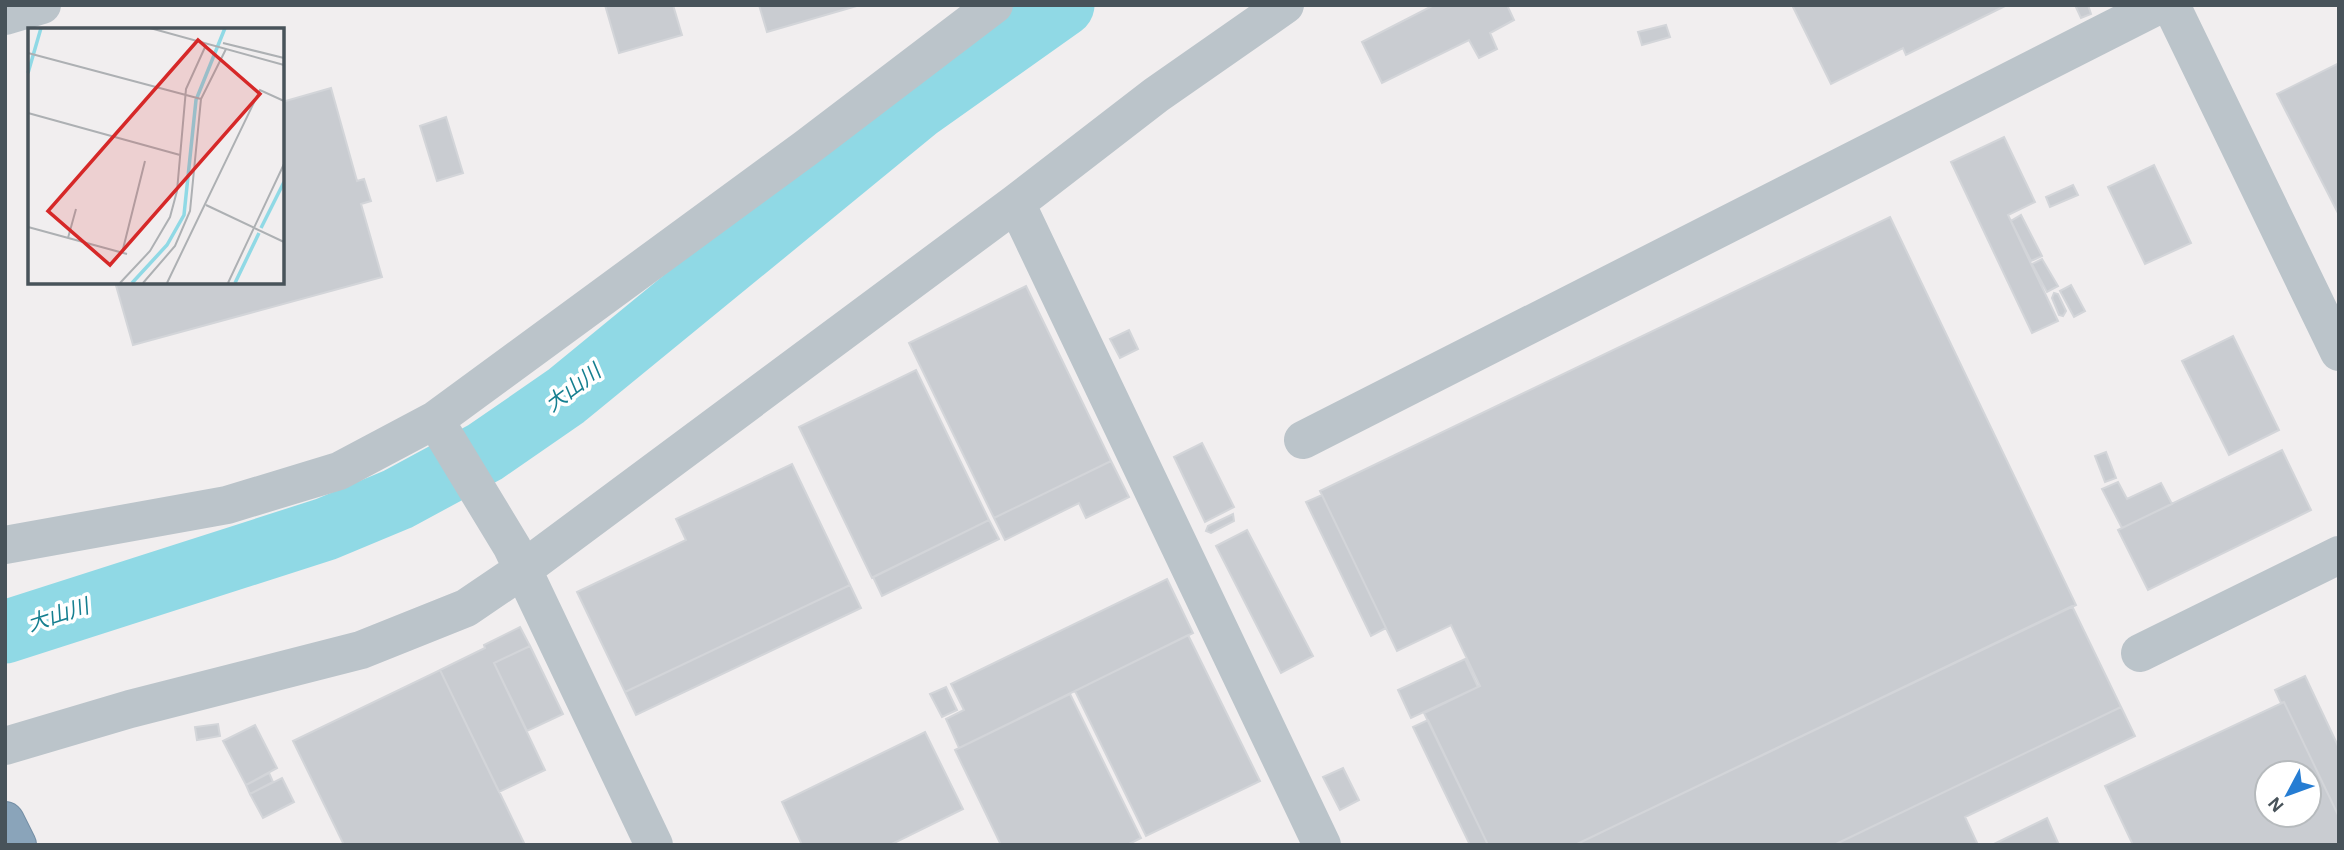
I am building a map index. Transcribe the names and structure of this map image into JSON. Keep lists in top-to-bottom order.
{
  "water": ["大山川"],
  "north": "bottom left"
}
